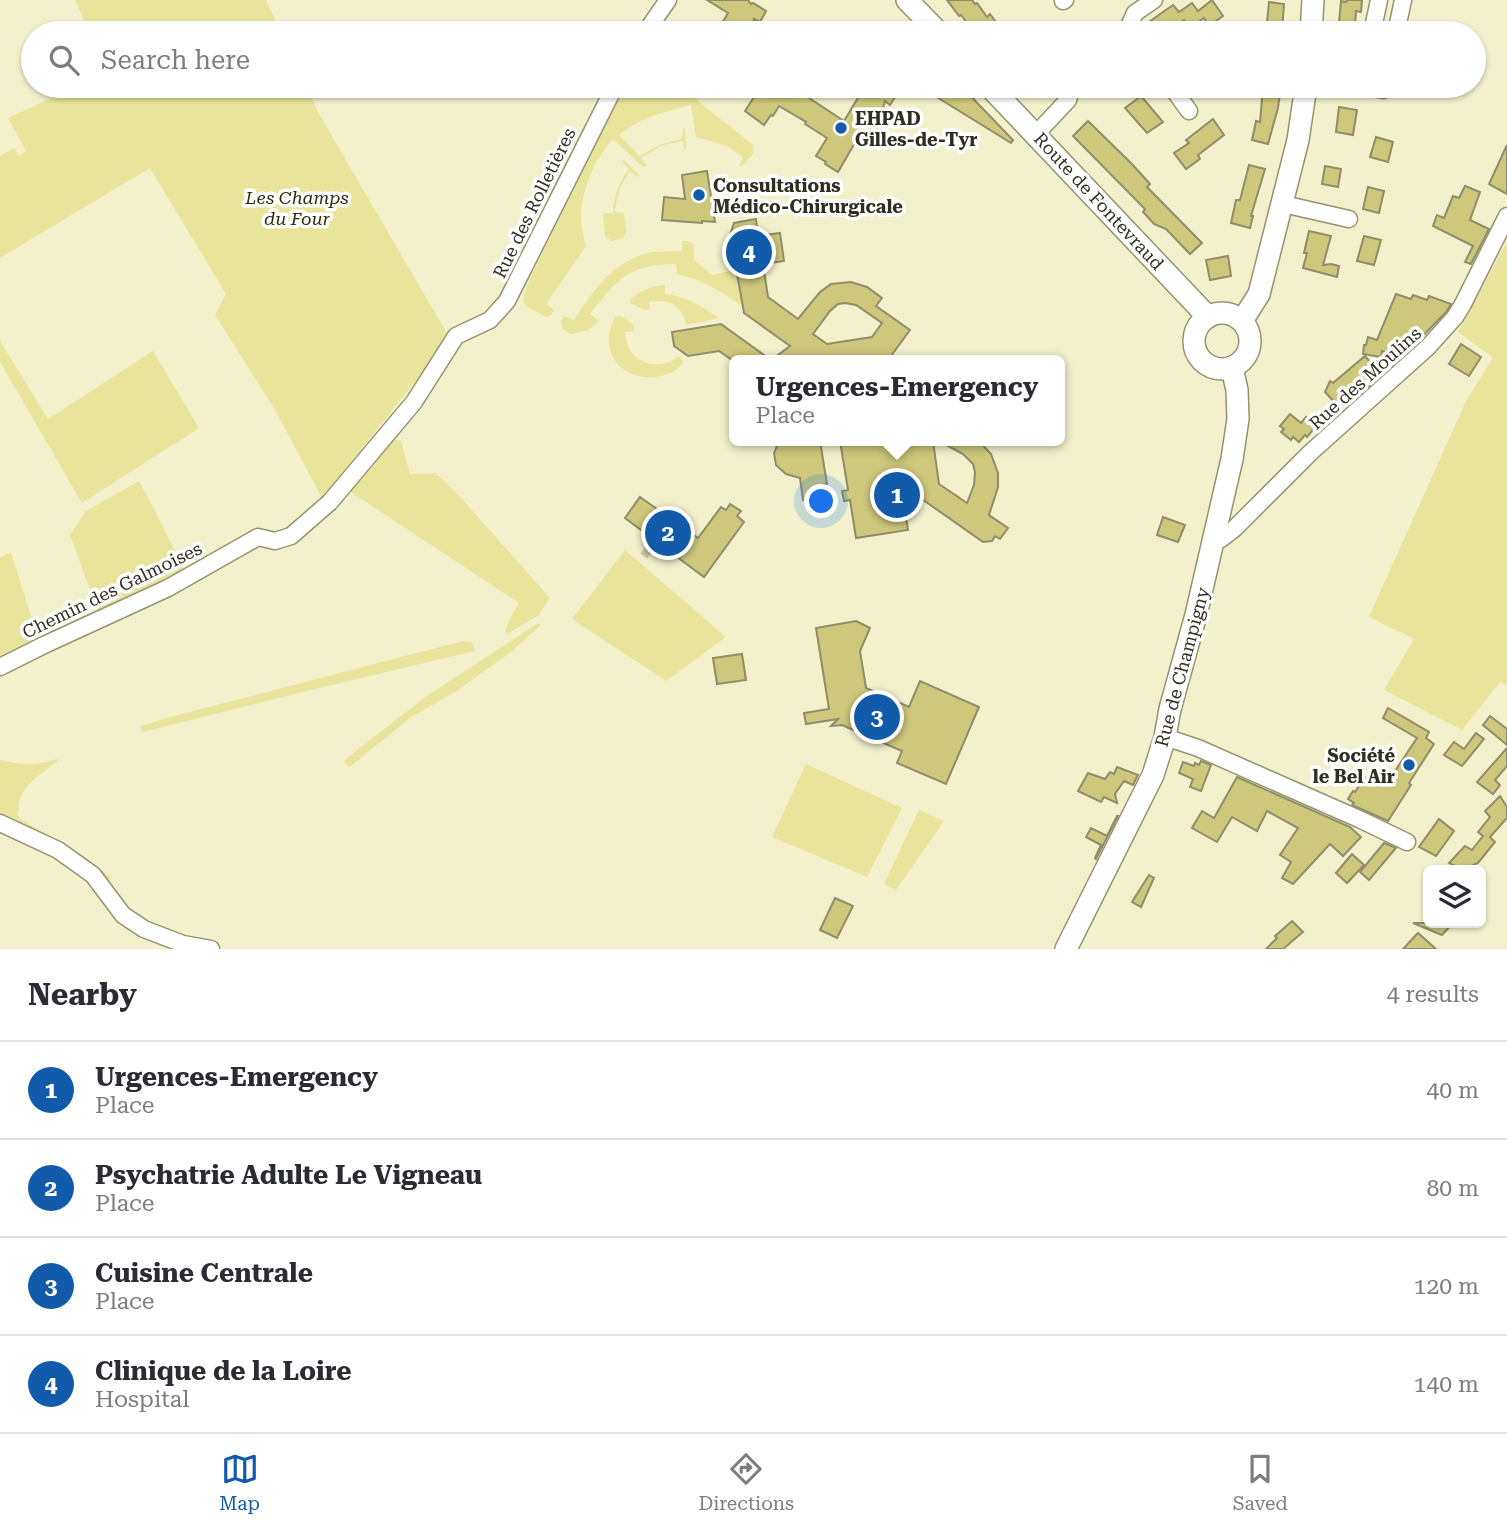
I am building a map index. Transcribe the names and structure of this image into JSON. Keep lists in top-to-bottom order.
{
  "streets": {
    "street": [
      "Route de Fontevraud",
      "Rue des Rolletières",
      "Rue des Moulins",
      "Chemin des Galmoises",
      "Rue de Champigny"
    ]
  },
  "crossings": [
    ["Route de Fontevraud", "Rue de Champigny"],
    ["Rue des Rolletières", "Chemin des Galmoises"],
    ["Rue des Moulins", "Rue de Champigny"]
  ],
  "parks": ["Les Champs du Four"],
  "places": ["EHPAD Gilles-de-Tyr", "Consultations Médico-Chirurgicale", "Société le Bel Air"],
  "page": {
    "search": "Search here",
    "pins": [
      "4",
      "1",
      "2",
      "3"
    ],
    "popup": ["Urgences-Emergency", "Place"],
    "heading": ["Nearby", "4 results"],
    "list": [
      {
        "mark": "1",
        "name": "Urgences-Emergency",
        "note": "Place",
        "value": "40 m"
      },
      {
        "mark": "2",
        "name": "Psychatrie Adulte Le Vigneau",
        "note": "Place",
        "value": "80 m"
      },
      {
        "mark": "3",
        "name": "Cuisine Centrale",
        "note": "Place",
        "value": "120 m"
      },
      {
        "mark": "4",
        "name": "Clinique de la Loire",
        "note": "Hospital",
        "value": "140 m"
      }
    ],
    "nav": ["Map", "Directions", "Saved"]
  }
}
